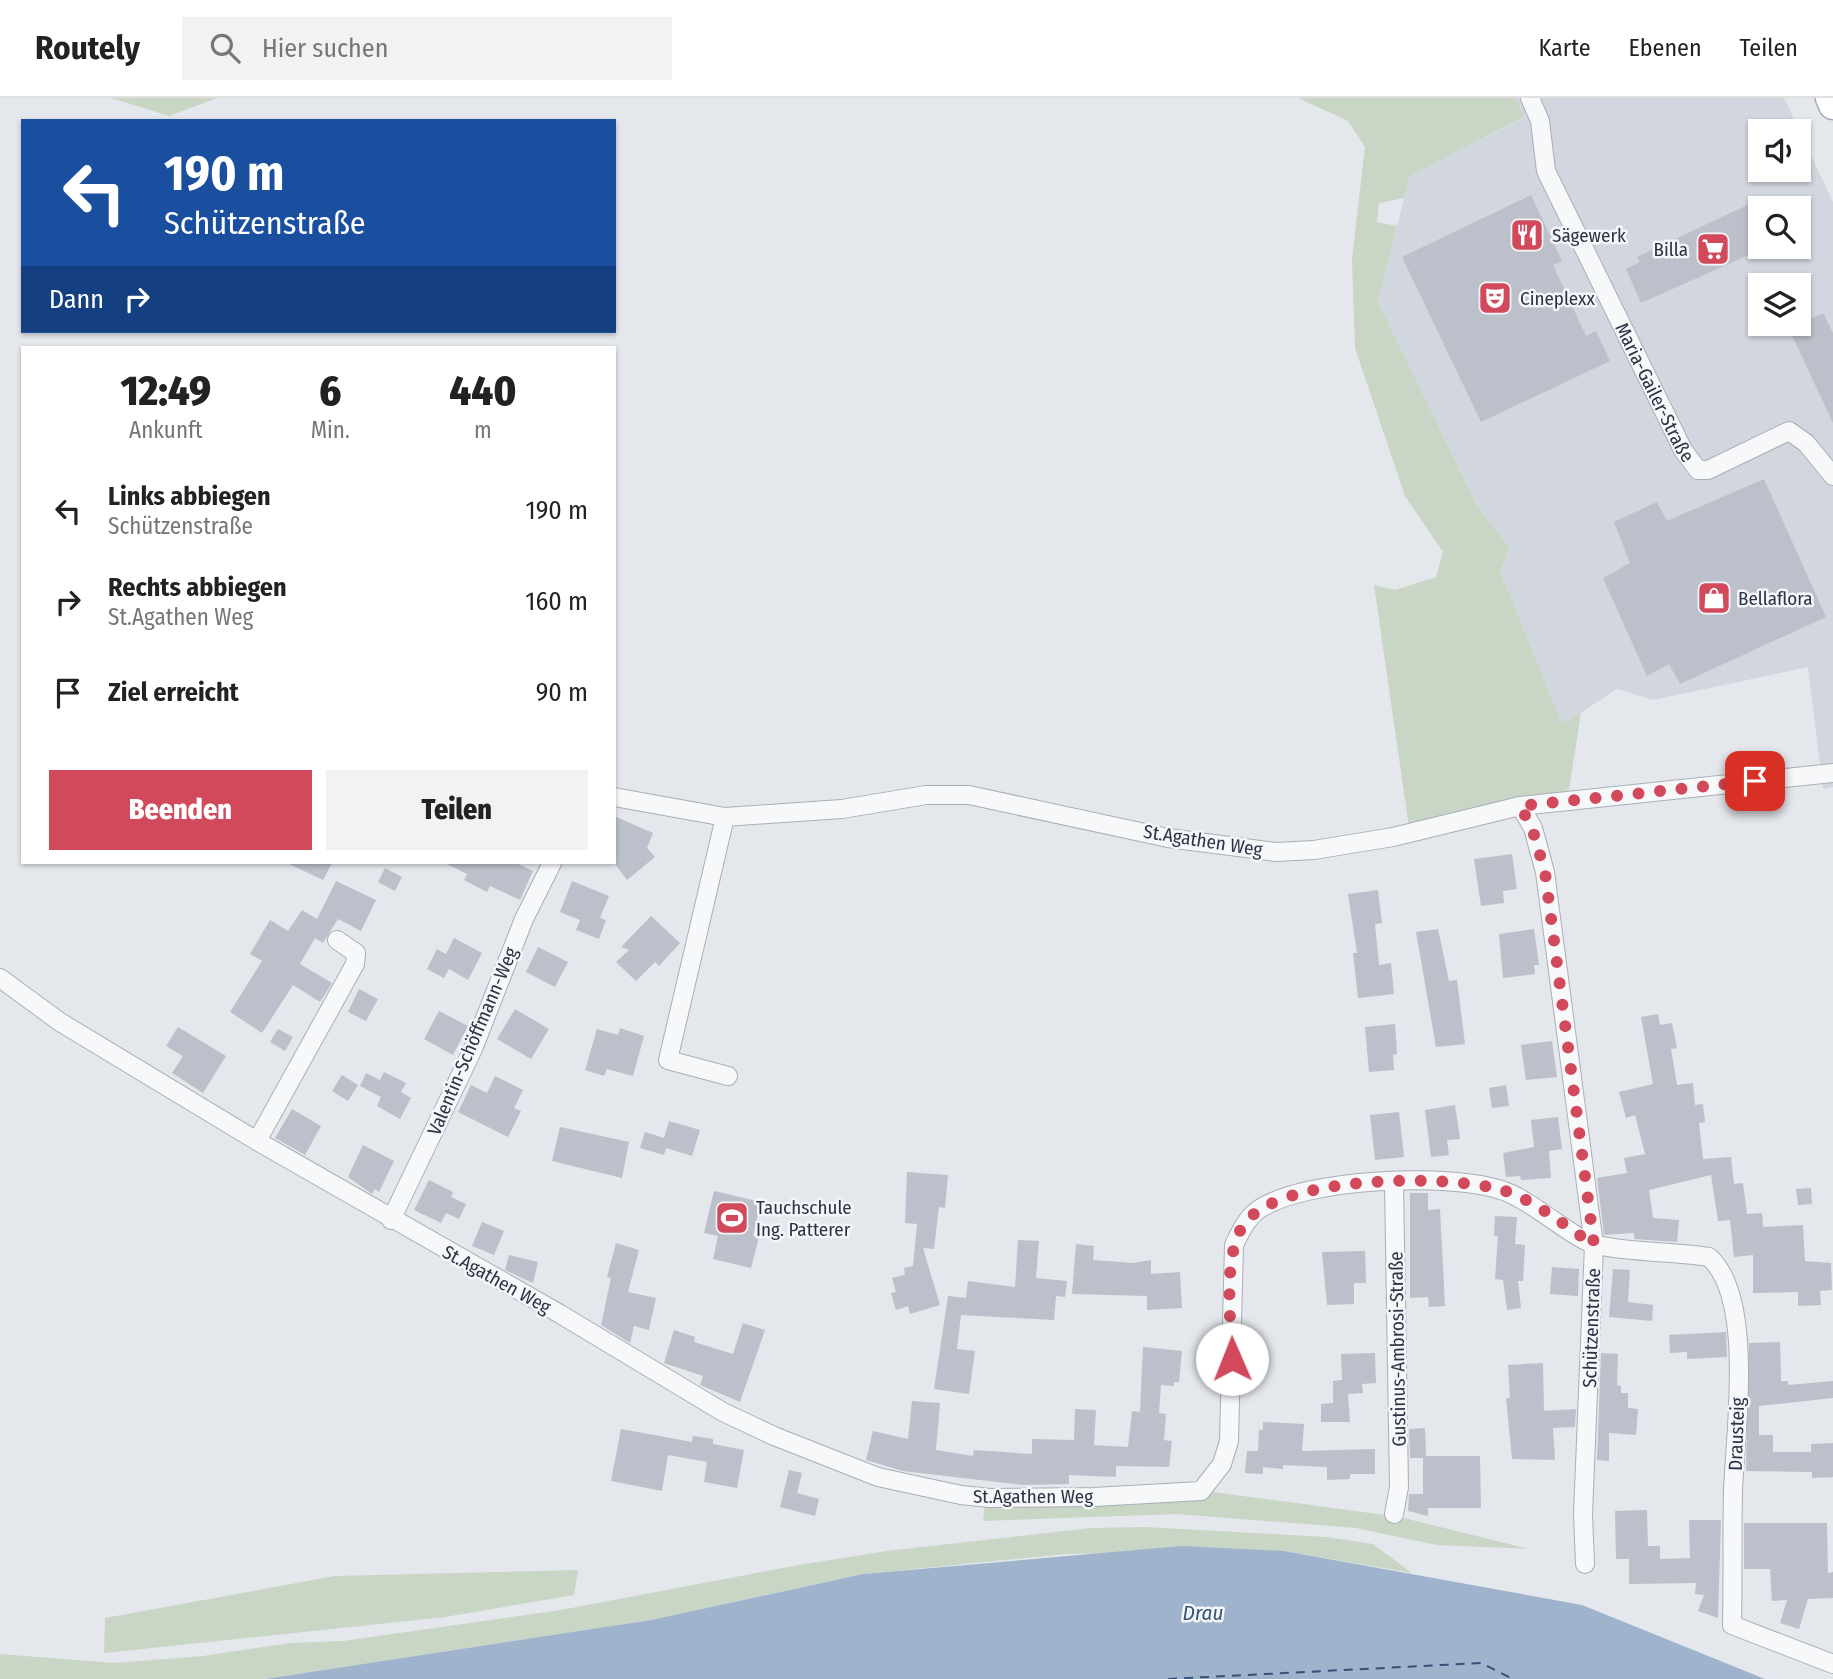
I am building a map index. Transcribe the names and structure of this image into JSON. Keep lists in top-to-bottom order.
{
  "streets": {
    "street": [
      "Maria-Gailer-Straße",
      "St.Agathen Weg",
      "Valentin-Schöffmann-Weg",
      "Schützenstraße",
      "Gustinus-Ambrosi-Straße",
      "Drausteig"
    ]
  },
  "crossings": [
    ["St.Agathen Weg", "Valentin-Schöffmann-Weg"],
    ["St.Agathen Weg", "Schützenstraße"],
    ["St.Agathen Weg", "Gustinus-Ambrosi-Straße"],
    ["St.Agathen Weg", "Drausteig"],
    ["Schützenstraße", "Drausteig"]
  ],
  "water": ["Drau"],
  "places": {
    "restaurant": ["Sägewerk"],
    "supermarket": ["Billa"],
    "theatre": ["Cineplexx"],
    "shop": ["Bellaflora"],
    "sports": ["Tauchschule Ing. Patterer"]
  },
  "page": {
    "header": "Routely",
    "search": "Hier suchen",
    "nav": ["Karte", "Ebenen", "Teilen"],
    "turn": ["190 m", "Schützenstraße"],
    "then": "Dann",
    "eta": [
      "12:49",
      "Ankunft",
      "6",
      "Min.",
      "440",
      "m"
    ],
    "list": [
      {
        "name": "Links abbiegen",
        "note": "Schützenstraße",
        "value": "190 m"
      },
      {
        "name": "Rechts abbiegen",
        "note": "St.Agathen Weg",
        "value": "160 m"
      },
      {
        "name": "Ziel erreicht",
        "value": "90 m"
      }
    ],
    "buttons": ["Beenden", "Teilen"]
  }
}
